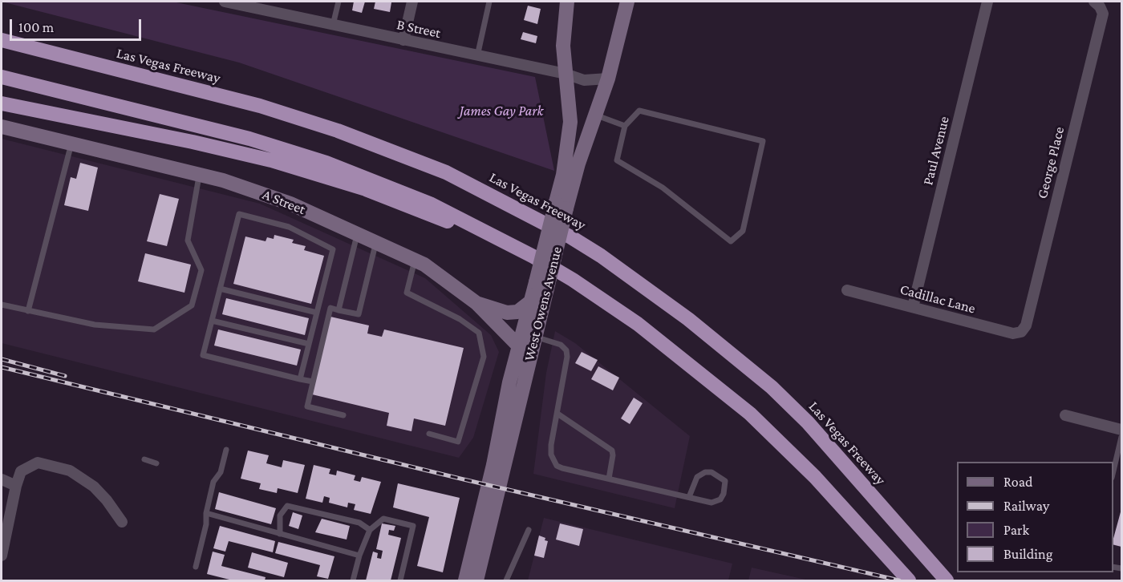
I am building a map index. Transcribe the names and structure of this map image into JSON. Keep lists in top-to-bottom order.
{
  "streets": {
    "highway": ["Las Vegas Freeway"],
    "main road": ["A Street", "West Owens Avenue"],
    "street": [
      "B Street",
      "Paul Avenue",
      "George Place",
      "Cadillac Lane"
    ]
  },
  "crossings": [
    ["B Street", "West Owens Avenue"],
    ["Paul Avenue", "Cadillac Lane"],
    ["George Place", "Cadillac Lane"],
    ["A Street", "West Owens Avenue"]
  ],
  "parks": ["James Gay Park"],
  "legend": [
    "Road",
    "Railway",
    "Park",
    "Building"
  ],
  "scale_bar": "100 m"
}
